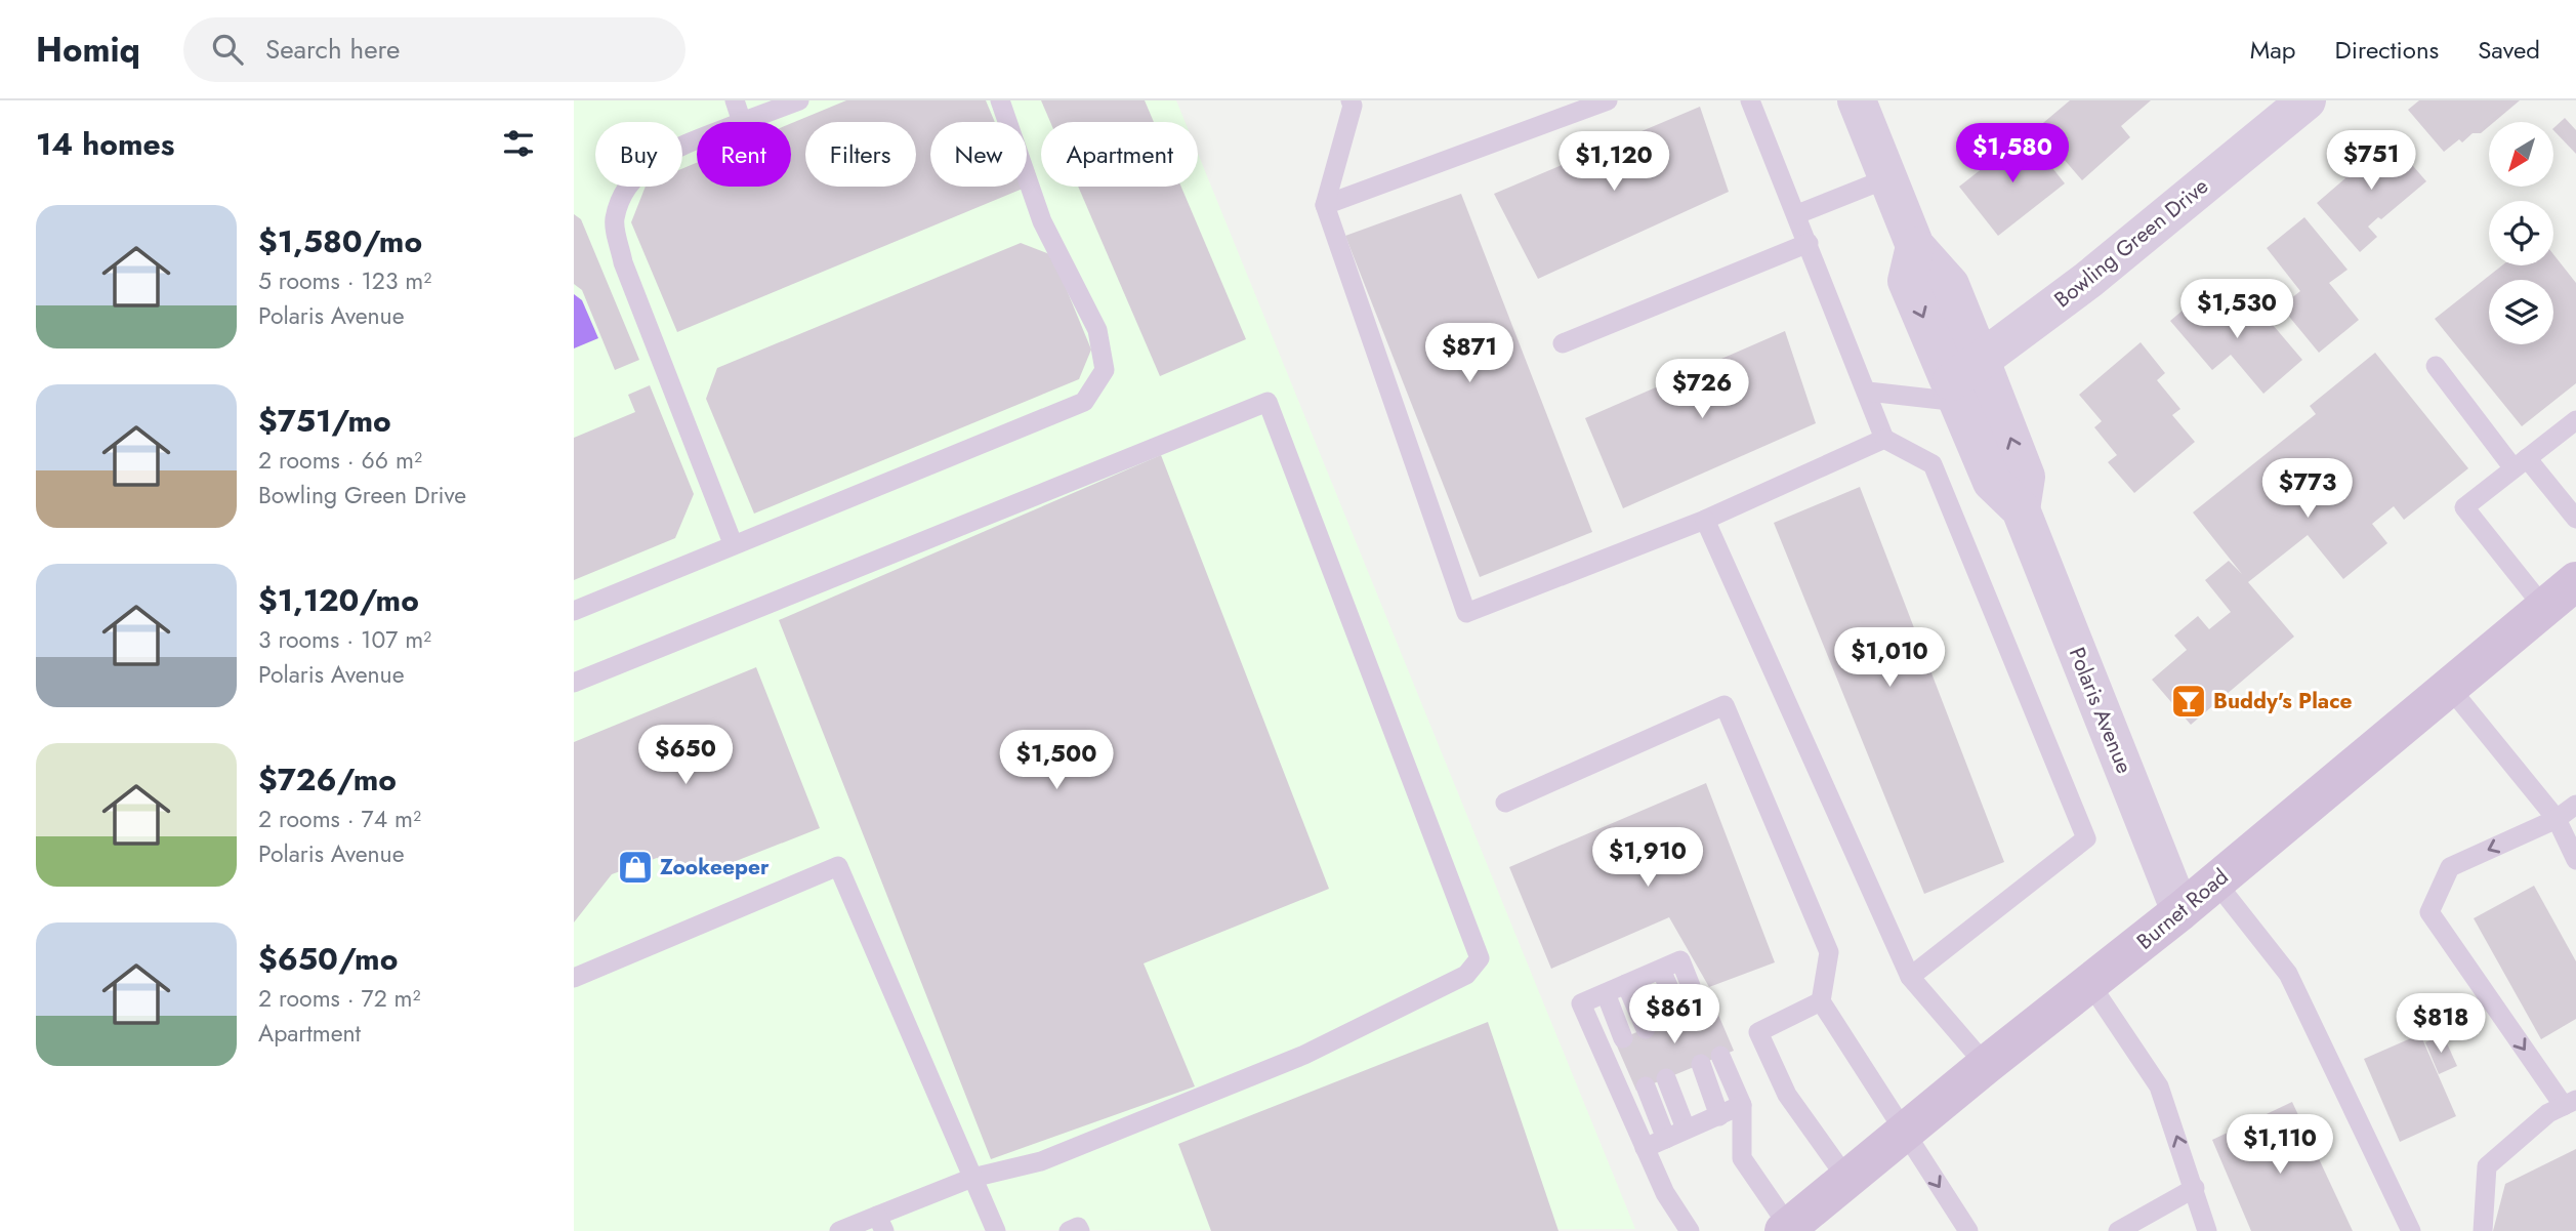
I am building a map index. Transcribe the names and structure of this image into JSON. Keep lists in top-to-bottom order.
{
  "streets": {
    "main road": ["Burnet Road"],
    "street": ["Bowling Green Drive", "Polaris Avenue"]
  },
  "crossings": [
    ["Bowling Green Drive", "Polaris Avenue"],
    ["Polaris Avenue", "Burnet Road"]
  ],
  "places": {
    "bar": ["Buddy's Place"],
    "shop": ["Zookeeper"]
  },
  "north": "bottom left",
  "page": {
    "header": "Homiq",
    "search": "Search here",
    "nav": ["Map", "Directions", "Saved"],
    "heading": "14 homes",
    "chip": [
      "Buy",
      "Rent",
      "Filters",
      "New",
      "Apartment"
    ],
    "price": [
      "$1,580",
      "$751",
      "$1,120",
      "$1,530",
      "$871",
      "$726",
      "$773",
      "$1,010",
      "$650",
      "$1,500",
      "$1,910",
      "$861",
      "$818",
      "$1,110"
    ],
    "list": [
      {
        "name": "$1,580/mo",
        "note": "5 rooms · 123 m² · Polaris Avenue"
      },
      {
        "name": "$751/mo",
        "note": "2 rooms · 66 m² · Bowling Green Drive"
      },
      {
        "name": "$1,120/mo",
        "note": "3 rooms · 107 m² · Polaris Avenue"
      },
      {
        "name": "$726/mo",
        "note": "2 rooms · 74 m² · Polaris Avenue"
      },
      {
        "name": "$650/mo",
        "note": "2 rooms · 72 m² · Apartment"
      }
    ]
  }
}
